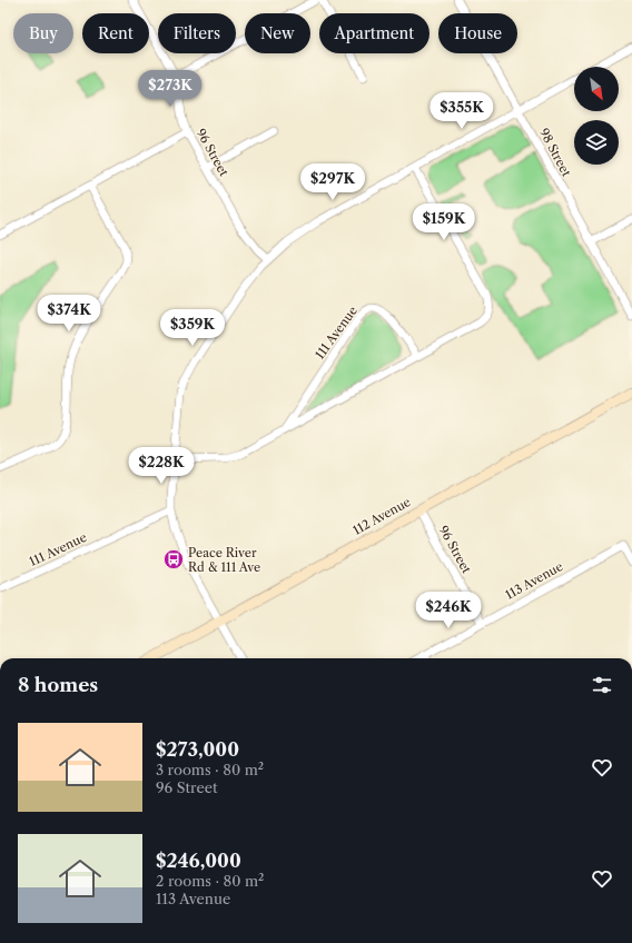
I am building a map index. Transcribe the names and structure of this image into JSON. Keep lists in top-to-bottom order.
{
  "streets": {
    "street": [
      "96 Street",
      "98 Street",
      "111 Avenue",
      "112 Avenue",
      "113 Avenue"
    ]
  },
  "crossings": [
    ["96 Street", "112 Avenue"],
    ["96 Street", "113 Avenue"]
  ],
  "places": {
    "bus stop": ["Peace River Rd & 111 Ave"]
  },
  "north": "bottom right",
  "page": {
    "chip": [
      "Buy",
      "Rent",
      "Filters",
      "New",
      "Apartment",
      "House"
    ],
    "price": [
      "$273K",
      "$355K",
      "$297K",
      "$159K",
      "$374K",
      "$359K",
      "$228K",
      "$246K"
    ],
    "heading": "8 homes",
    "list": [
      {
        "name": "$273,000",
        "note": "3 rooms · 80 m² · 96 Street"
      },
      {
        "name": "$246,000",
        "note": "2 rooms · 80 m² · 113 Avenue"
      }
    ]
  }
}
